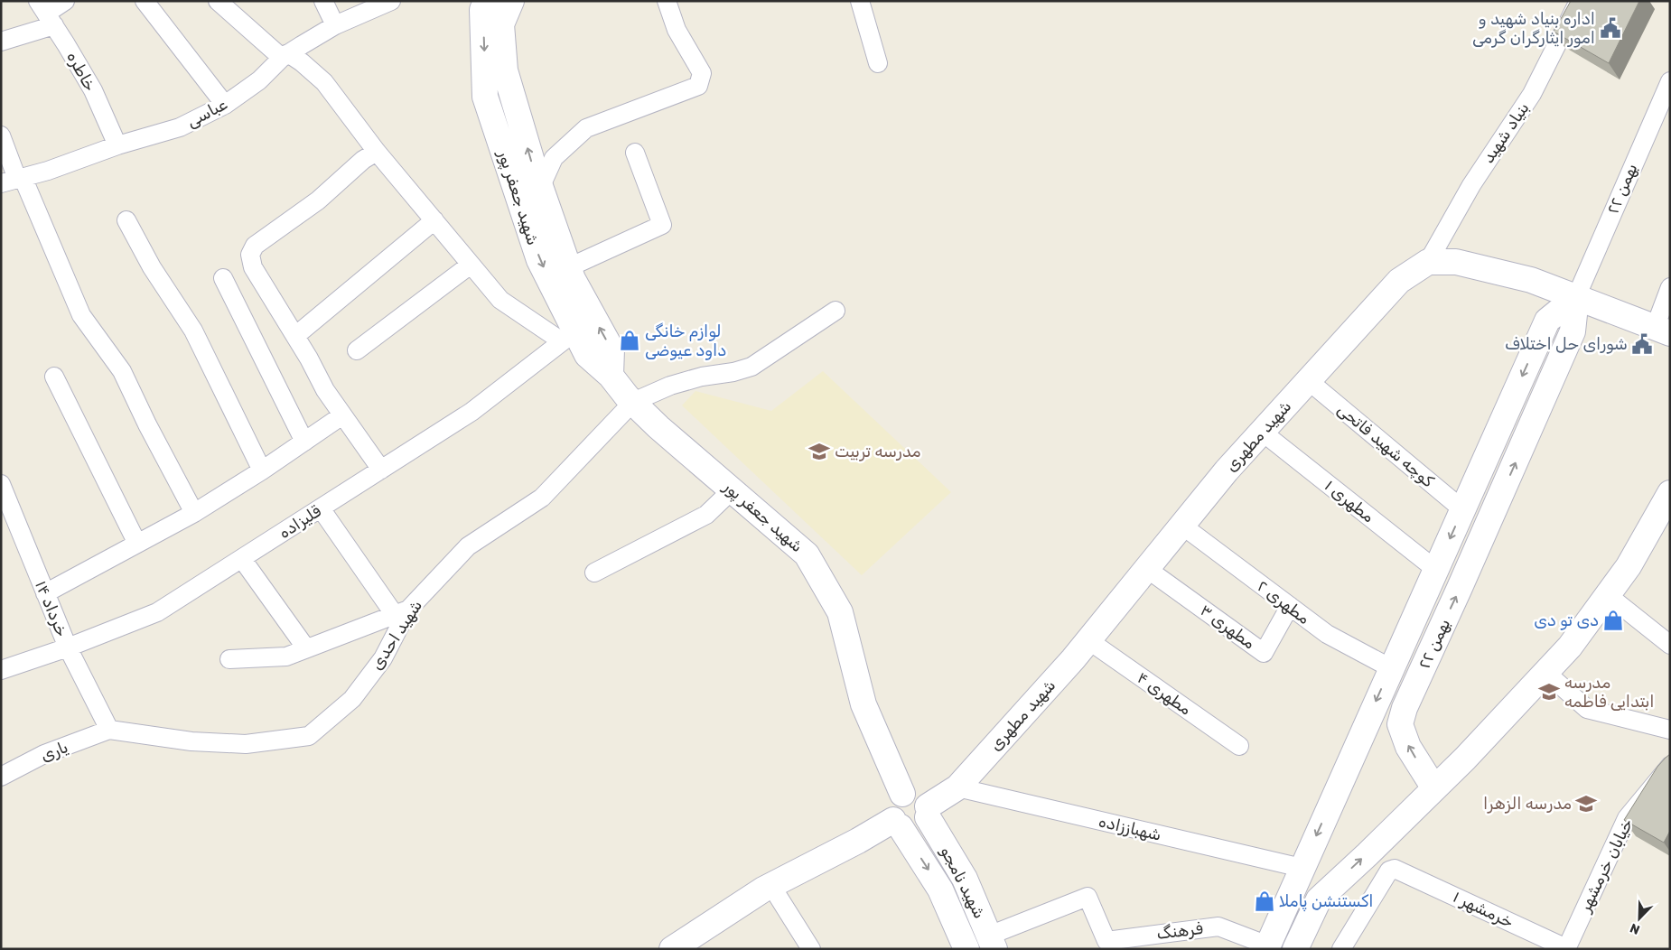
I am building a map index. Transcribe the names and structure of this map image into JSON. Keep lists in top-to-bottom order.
{
  "streets": {
    "street": [
      "خاطره",
      "عباسی",
      "بنیاد شهید",
      "۲۲ بهمن",
      "شهید جعفر پور",
      "شهید مطهری",
      "کوچه شهید فاتحی",
      "مطهری ۱",
      "قلیزاده",
      "مطهری ۲",
      "۱۴ خرداد",
      "مطهری ۳",
      "شهید احدی",
      "مطهری ۴",
      "یاری",
      "شهباززاده",
      "خیابان خرمشهر",
      "شهید نامجو",
      "خرمشهر ۱",
      "فرهنگ"
    ]
  },
  "crossings": [
    ["خاطره", "عباسی"],
    ["بنیاد شهید", "شهید مطهری"],
    ["۲۲ بهمن", "کوچه شهید فاتحی"],
    ["۲۲ بهمن", "مطهری ۱"],
    ["۲۲ بهمن", "مطهری ۲"],
    ["۲۲ بهمن", "شهباززاده"],
    ["۲۲ بهمن", "فرهنگ"],
    ["شهید جعفر پور", "شهید مطهری"],
    ["شهید جعفر پور", "قلیزاده"],
    ["شهید جعفر پور", "شهید احدی"],
    ["شهید جعفر پور", "شهید نامجو"],
    ["شهید مطهری", "کوچه شهید فاتحی"],
    ["شهید مطهری", "مطهری ۱"],
    ["شهید مطهری", "مطهری ۲"],
    ["شهید مطهری", "مطهری ۳"],
    ["شهید مطهری", "مطهری ۴"],
    ["شهید مطهری", "شهباززاده"],
    ["شهید مطهری", "شهید نامجو"],
    ["قلیزاده", "۱۴ خرداد"],
    ["مطهری ۲", "مطهری ۳"],
    ["۱۴ خرداد", "شهید احدی"],
    ["۱۴ خرداد", "یاری"],
    ["شهید احدی", "یاری"],
    ["خیابان خرمشهر", "خرمشهر ۱"],
    ["شهید نامجو", "فرهنگ"]
  ],
  "places": {
    "public building": ["اداره بنیاد شهید و امور ایثارگران گرمی", "شورای حل اختلاف"],
    "shop": ["لوازم خانگی داود عیوضی", "دی تو دی", "اکستنشن پاملا"],
    "school or university": ["مدرسه تربیت", "مدرسه ابتدایی فاطمه", "مدرسه الزهرا"]
  },
  "north": "bottom left"
}
